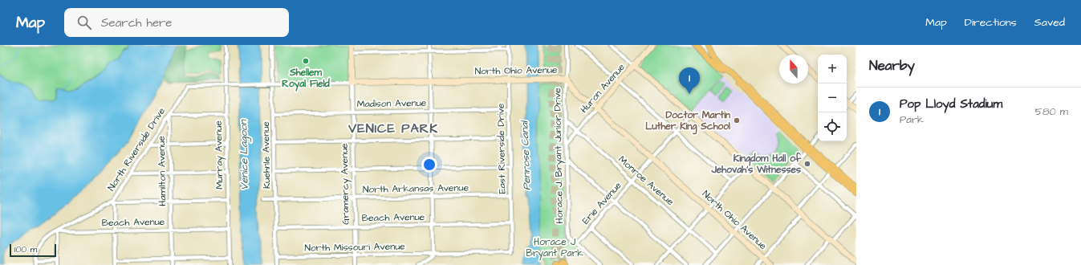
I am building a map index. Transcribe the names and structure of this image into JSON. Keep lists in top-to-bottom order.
{
  "streets": {
    "street": [
      "North Ohio Avenue",
      "Huron Avenue",
      "Madison Avenue",
      "East Riverside Drive",
      "North Riverside Drive",
      "Murray Avenue",
      "Kuehnle Avenue",
      "Horace J. Bryant Junior Drive",
      "Hamilton Avenue",
      "Monroe Avenue",
      "Gramercy Avenue",
      "North Arkansas Avenue",
      "Erie Avenue",
      "Beach Avenue",
      "North Missouri Avenue"
    ]
  },
  "crossings": [
    ["North Ohio Avenue", "Huron Avenue"],
    ["North Ohio Avenue", "East Riverside Drive"],
    ["North Ohio Avenue", "North Riverside Drive"],
    ["North Ohio Avenue", "Murray Avenue"],
    ["North Ohio Avenue", "Kuehnle Avenue"],
    ["North Ohio Avenue", "Horace J. Bryant Junior Drive"],
    ["North Ohio Avenue", "Gramercy Avenue"],
    ["North Ohio Avenue", "Erie Avenue"],
    ["Huron Avenue", "Horace J. Bryant Junior Drive"],
    ["Huron Avenue", "Monroe Avenue"],
    ["Madison Avenue", "East Riverside Drive"],
    ["Madison Avenue", "Kuehnle Avenue"],
    ["Madison Avenue", "Gramercy Avenue"],
    ["East Riverside Drive", "North Arkansas Avenue"],
    ["East Riverside Drive", "Beach Avenue"],
    ["East Riverside Drive", "North Missouri Avenue"],
    ["North Riverside Drive", "Hamilton Avenue"],
    ["North Riverside Drive", "Beach Avenue"],
    ["Murray Avenue", "Beach Avenue"],
    ["Kuehnle Avenue", "North Arkansas Avenue"],
    ["Kuehnle Avenue", "Beach Avenue"],
    ["Kuehnle Avenue", "North Missouri Avenue"],
    ["Horace J. Bryant Junior Drive", "Monroe Avenue"],
    ["Horace J. Bryant Junior Drive", "Erie Avenue"],
    ["Hamilton Avenue", "Beach Avenue"],
    ["Monroe Avenue", "Erie Avenue"],
    ["Gramercy Avenue", "North Arkansas Avenue"],
    ["Gramercy Avenue", "Beach Avenue"],
    ["Gramercy Avenue", "North Missouri Avenue"]
  ],
  "districts": ["VENICE PARK"],
  "water": ["Venice Lagoon", "Penrose Canal"],
  "parks": ["Horace J Bryant Park"],
  "places": ["Shellem Royal Field", "Doctor Martin Luther King School", "Kingdom Hall of Jehovah's Witnesses"],
  "scale_bar": "100 m",
  "north": "top",
  "page": {
    "header": "Map",
    "search": "Search here",
    "nav": ["Map", "Directions", "Saved"],
    "heading": "Nearby",
    "map_buttons": ["+", "−"],
    "pins": "1",
    "list": [
      {
        "mark": "1",
        "name": "Pop Lloyd Stadium",
        "note": "Park",
        "value": "580 m"
      }
    ],
    "scale": "100 m"
  }
}
